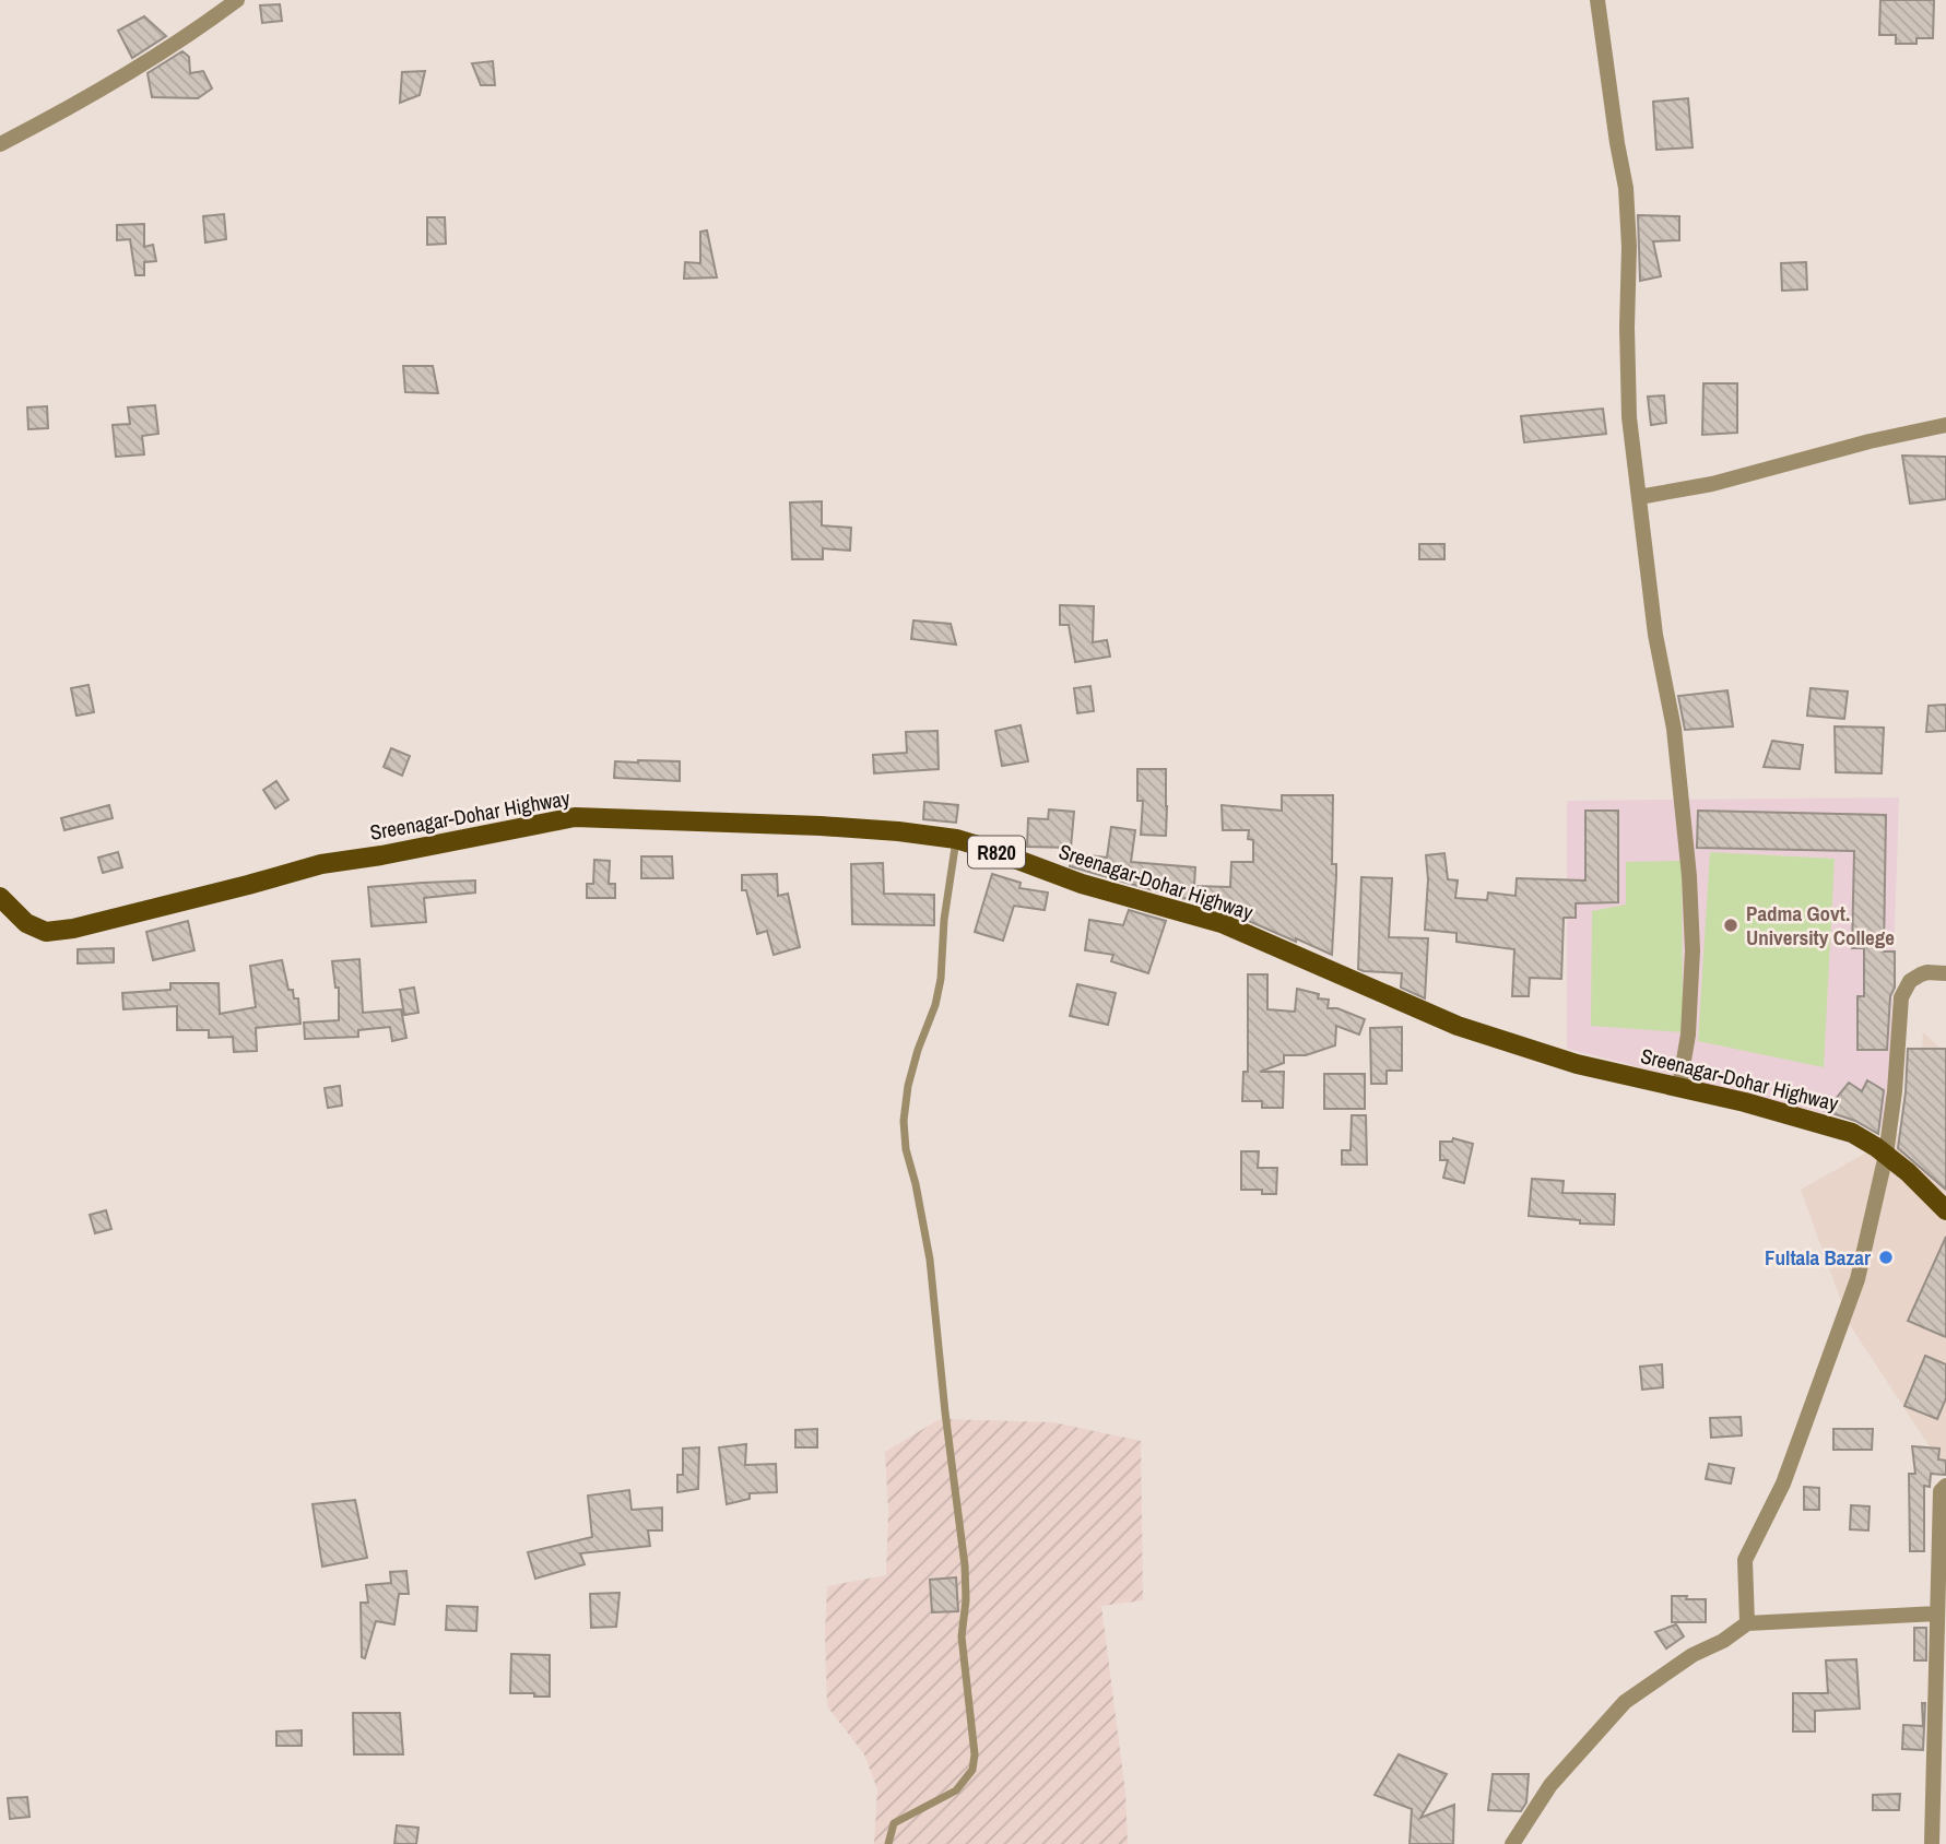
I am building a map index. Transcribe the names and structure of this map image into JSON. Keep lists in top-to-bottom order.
{
  "streets": {
    "main road": ["Sreenagar-Dohar Highway", "R820"]
  },
  "places": ["Padma Govt. University College", "Fultala Bazar"]
}
